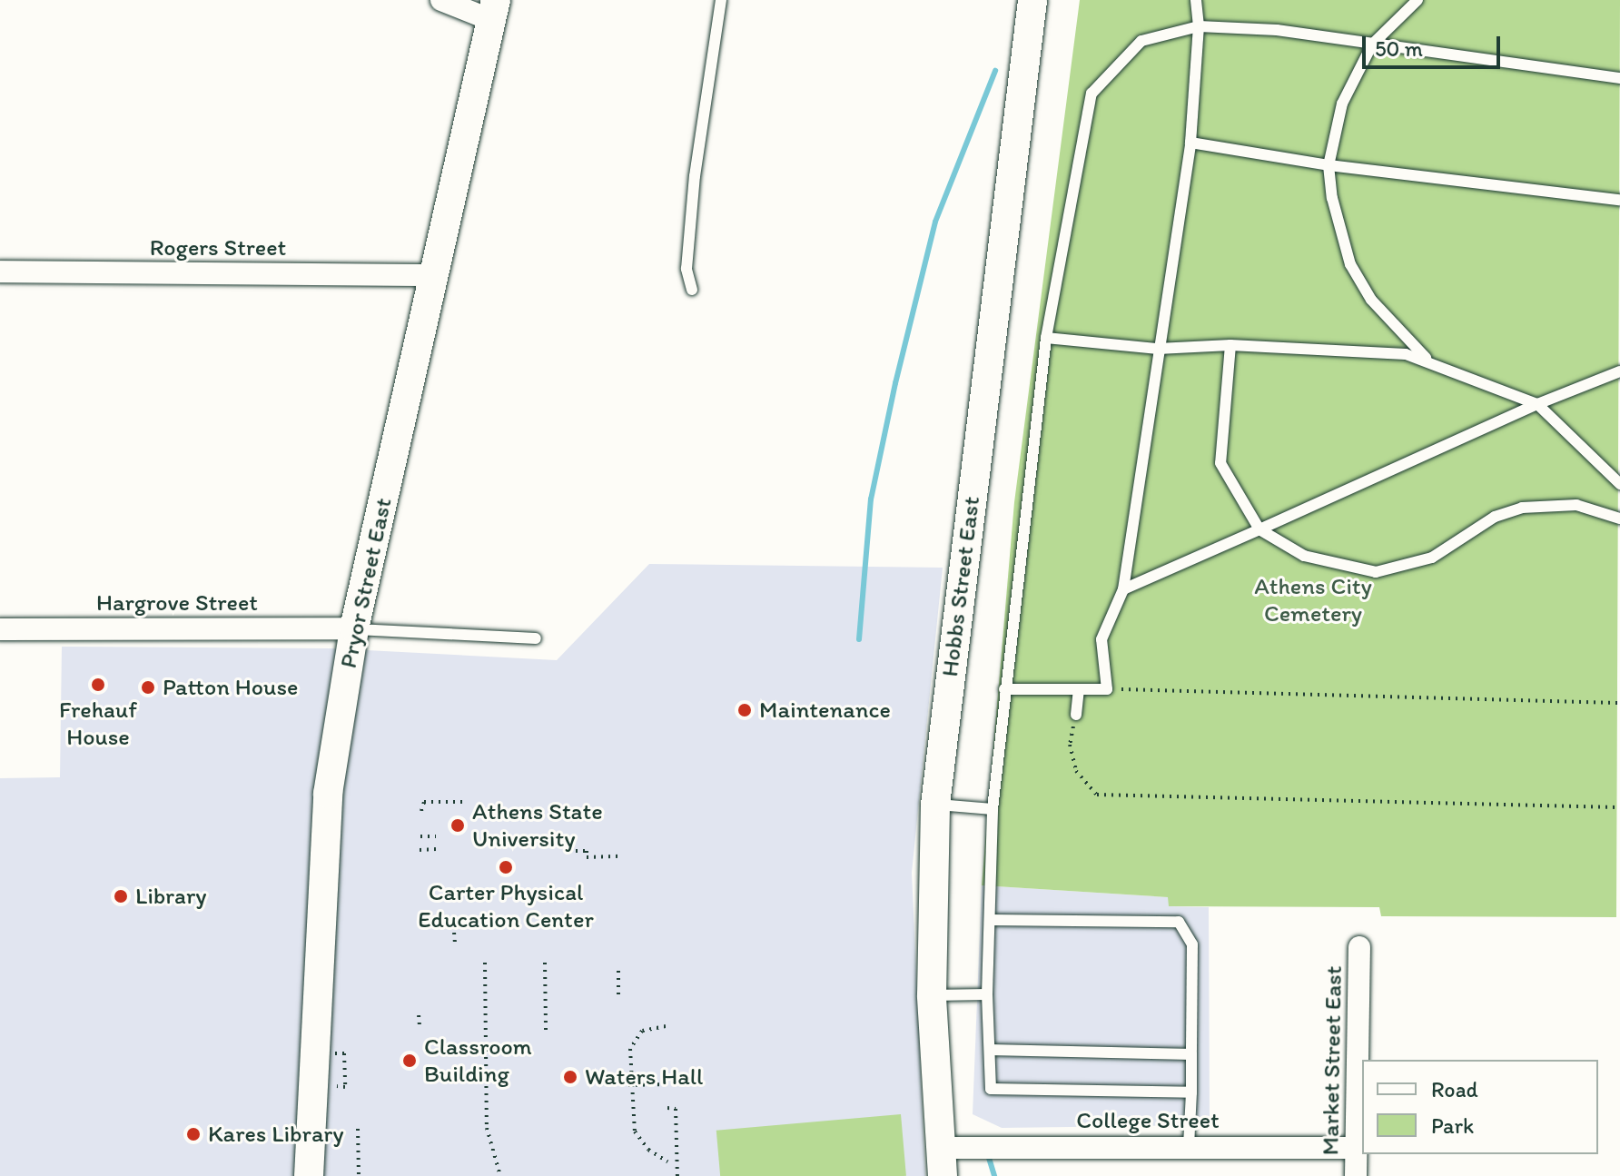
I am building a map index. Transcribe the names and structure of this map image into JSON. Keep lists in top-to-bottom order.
{
  "streets": {
    "street": [
      "Rogers Street",
      "Pryor Street East",
      "Hobbs Street East",
      "Hargrove Street",
      "Market Street East",
      "College Street"
    ]
  },
  "crossings": [
    ["Rogers Street", "Pryor Street East"],
    ["Pryor Street East", "Hargrove Street"],
    ["Hobbs Street East", "College Street"],
    ["Market Street East", "College Street"]
  ],
  "parks": ["Athens City Cemetery"],
  "places": [
    "Frehauf House",
    "Patton House",
    "Maintenance",
    "Athens State University",
    "Carter Physical Education Center",
    "Library",
    "Classroom Building",
    "Waters Hall",
    "Kares Library"
  ],
  "legend": ["Road", "Park"],
  "scale_bar": "50 m"
}
